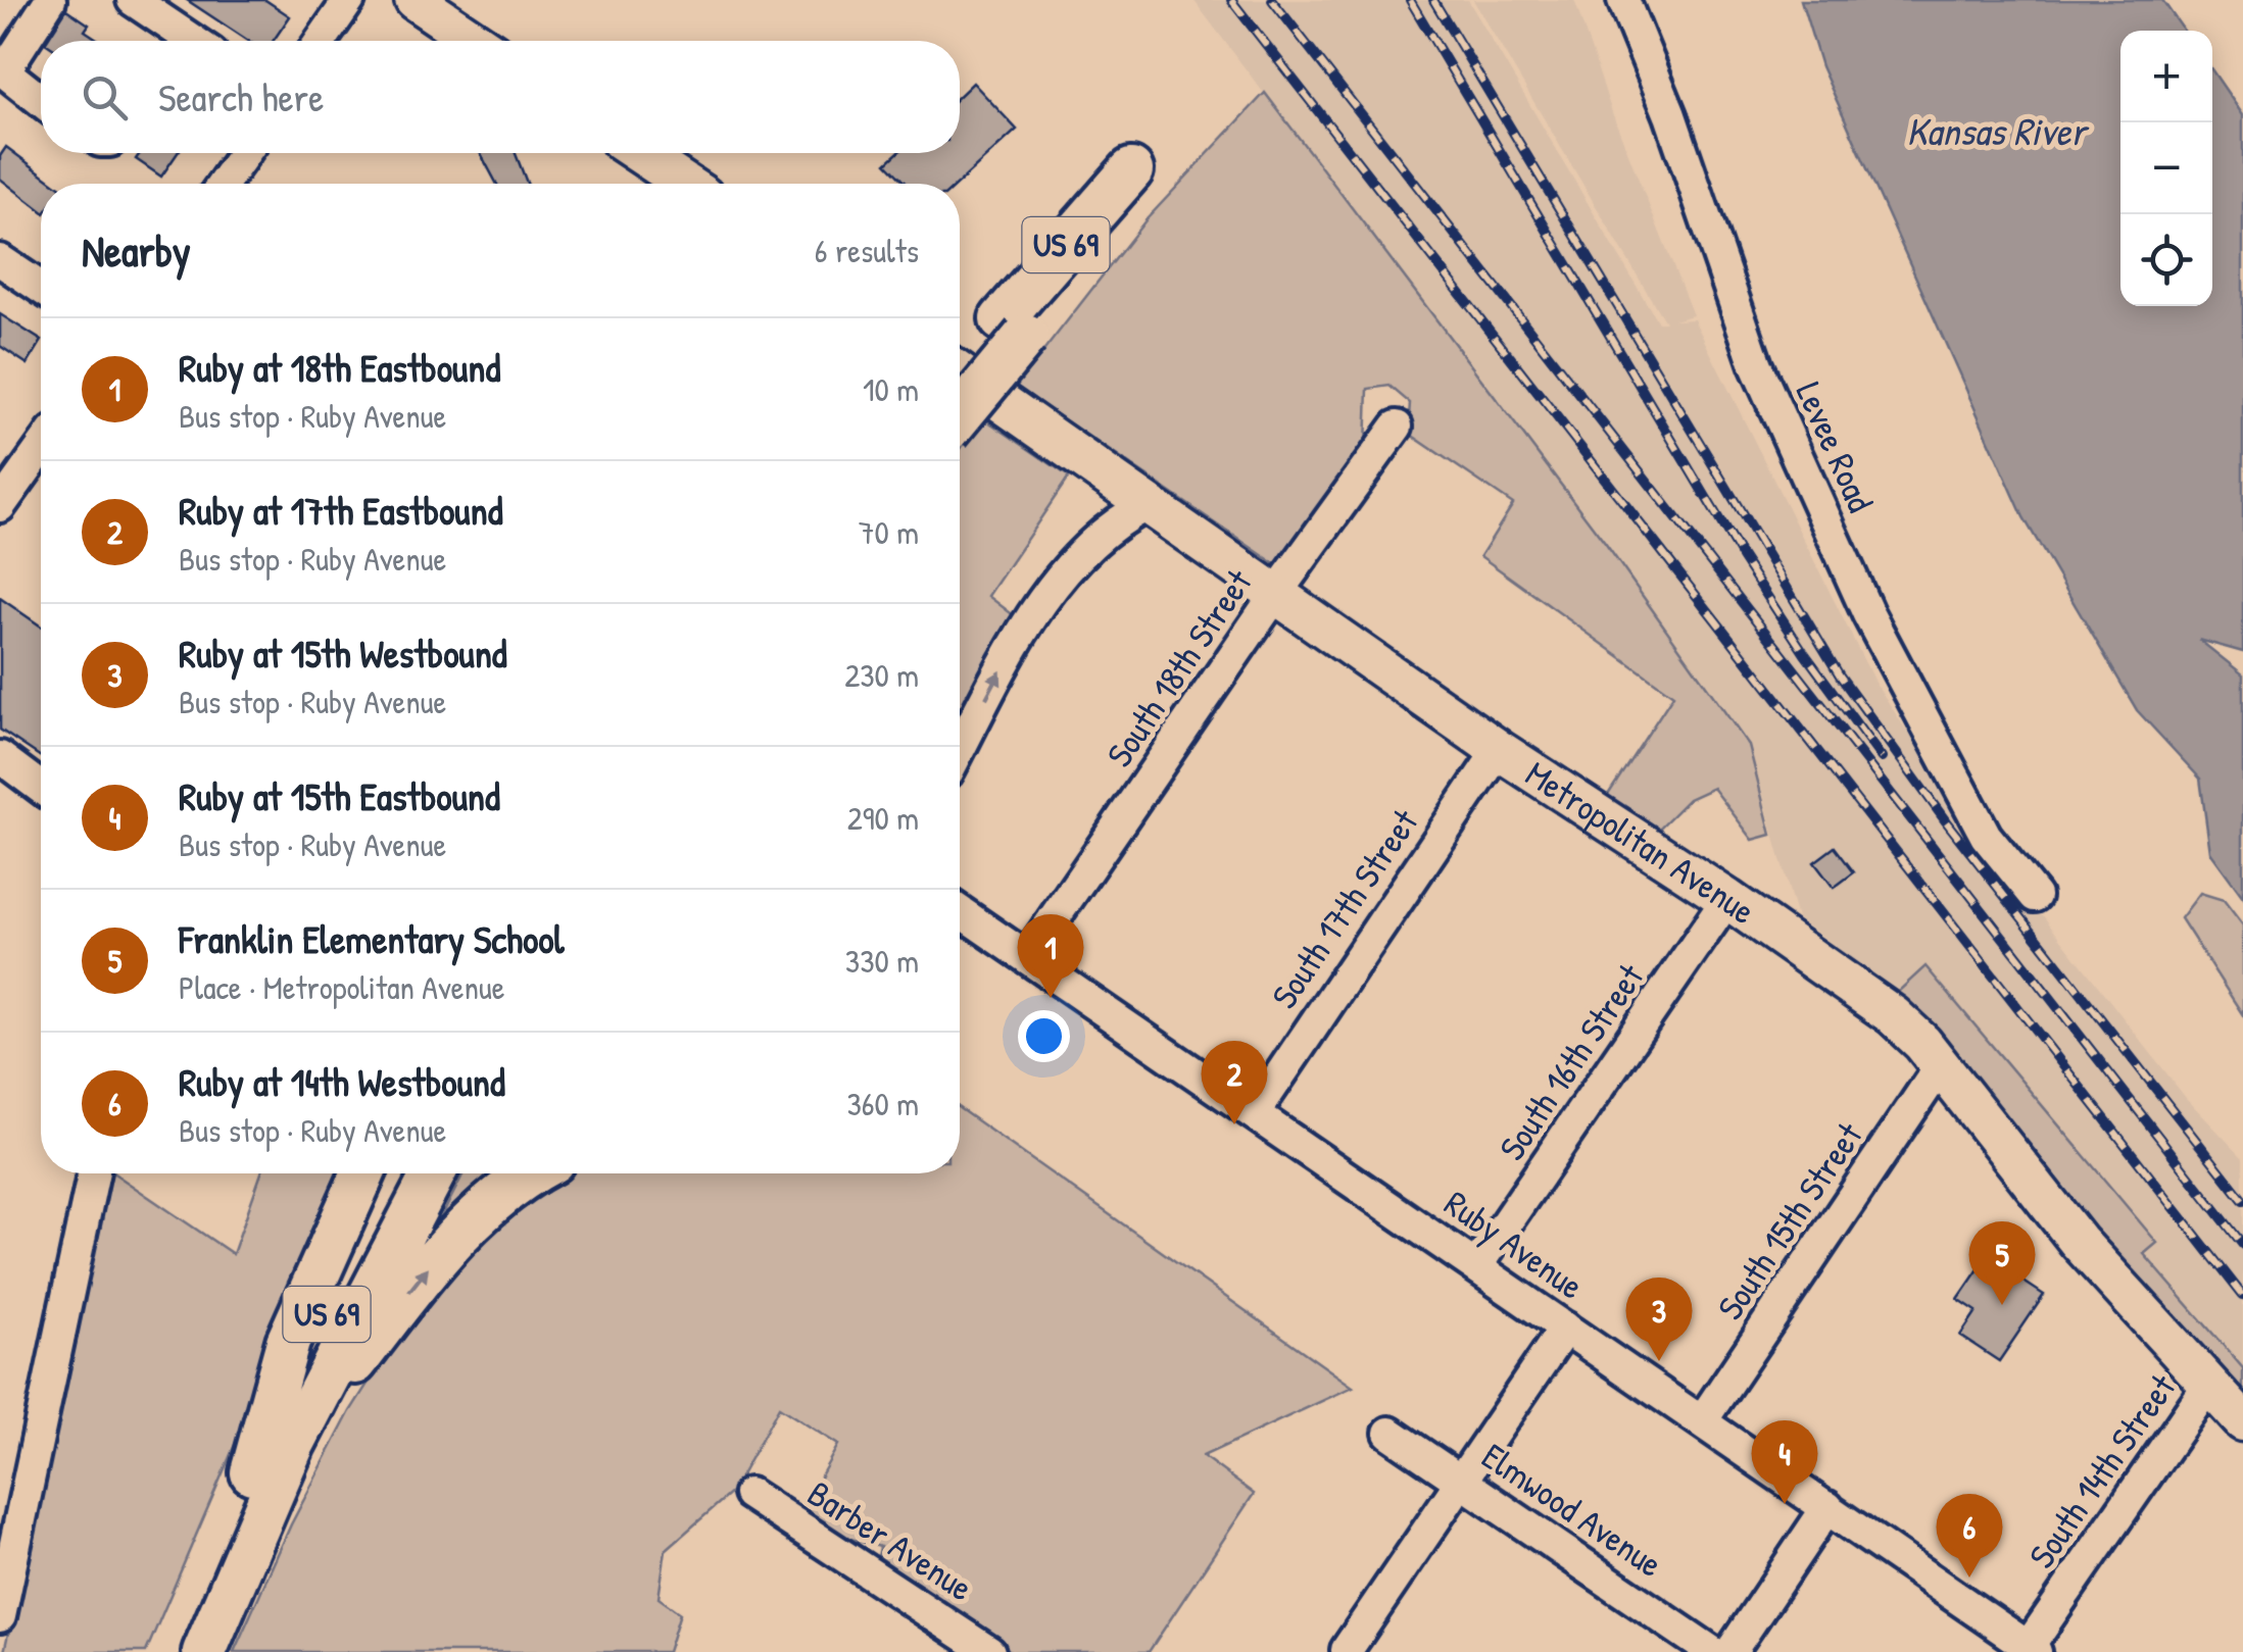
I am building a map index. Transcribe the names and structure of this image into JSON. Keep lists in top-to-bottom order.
{
  "streets": {
    "highway": ["US 69"],
    "main road": ["Metropolitan Avenue"],
    "street": [
      "Levee Road",
      "South 18th Street",
      "South 17th Street",
      "South 16th Street",
      "South 15th Street",
      "Ruby Avenue",
      "South 14th Street",
      "Elmwood Avenue",
      "Barber Avenue"
    ]
  },
  "crossings": [
    ["South 18th Street", "Metropolitan Avenue"],
    ["South 18th Street", "Ruby Avenue"],
    ["Metropolitan Avenue", "South 17th Street"],
    ["Metropolitan Avenue", "South 16th Street"],
    ["Metropolitan Avenue", "South 15th Street"],
    ["Metropolitan Avenue", "South 14th Street"],
    ["South 17th Street", "Ruby Avenue"],
    ["South 16th Street", "Ruby Avenue"],
    ["South 15th Street", "Ruby Avenue"],
    ["Ruby Avenue", "South 14th Street"]
  ],
  "water": ["Kansas River"],
  "page": {
    "map_buttons": ["+", "−"],
    "search": "Search here",
    "heading": ["Nearby", "6 results"],
    "list": [
      {
        "mark": "1",
        "name": "Ruby at 18th Eastbound",
        "note": "Bus stop · Ruby Avenue",
        "value": "10 m"
      },
      {
        "mark": "2",
        "name": "Ruby at 17th Eastbound",
        "note": "Bus stop · Ruby Avenue",
        "value": "70 m"
      },
      {
        "mark": "3",
        "name": "Ruby at 15th Westbound",
        "note": "Bus stop · Ruby Avenue",
        "value": "230 m"
      },
      {
        "mark": "4",
        "name": "Ruby at 15th Eastbound",
        "note": "Bus stop · Ruby Avenue",
        "value": "290 m"
      },
      {
        "mark": "5",
        "name": "Franklin Elementary School",
        "note": "Place · Metropolitan Avenue",
        "value": "330 m"
      },
      {
        "mark": "6",
        "name": "Ruby at 14th Westbound",
        "note": "Bus stop · Ruby Avenue",
        "value": "360 m"
      }
    ],
    "pins": [
      "1",
      "2",
      "5",
      "3",
      "4",
      "6"
    ]
  }
}
